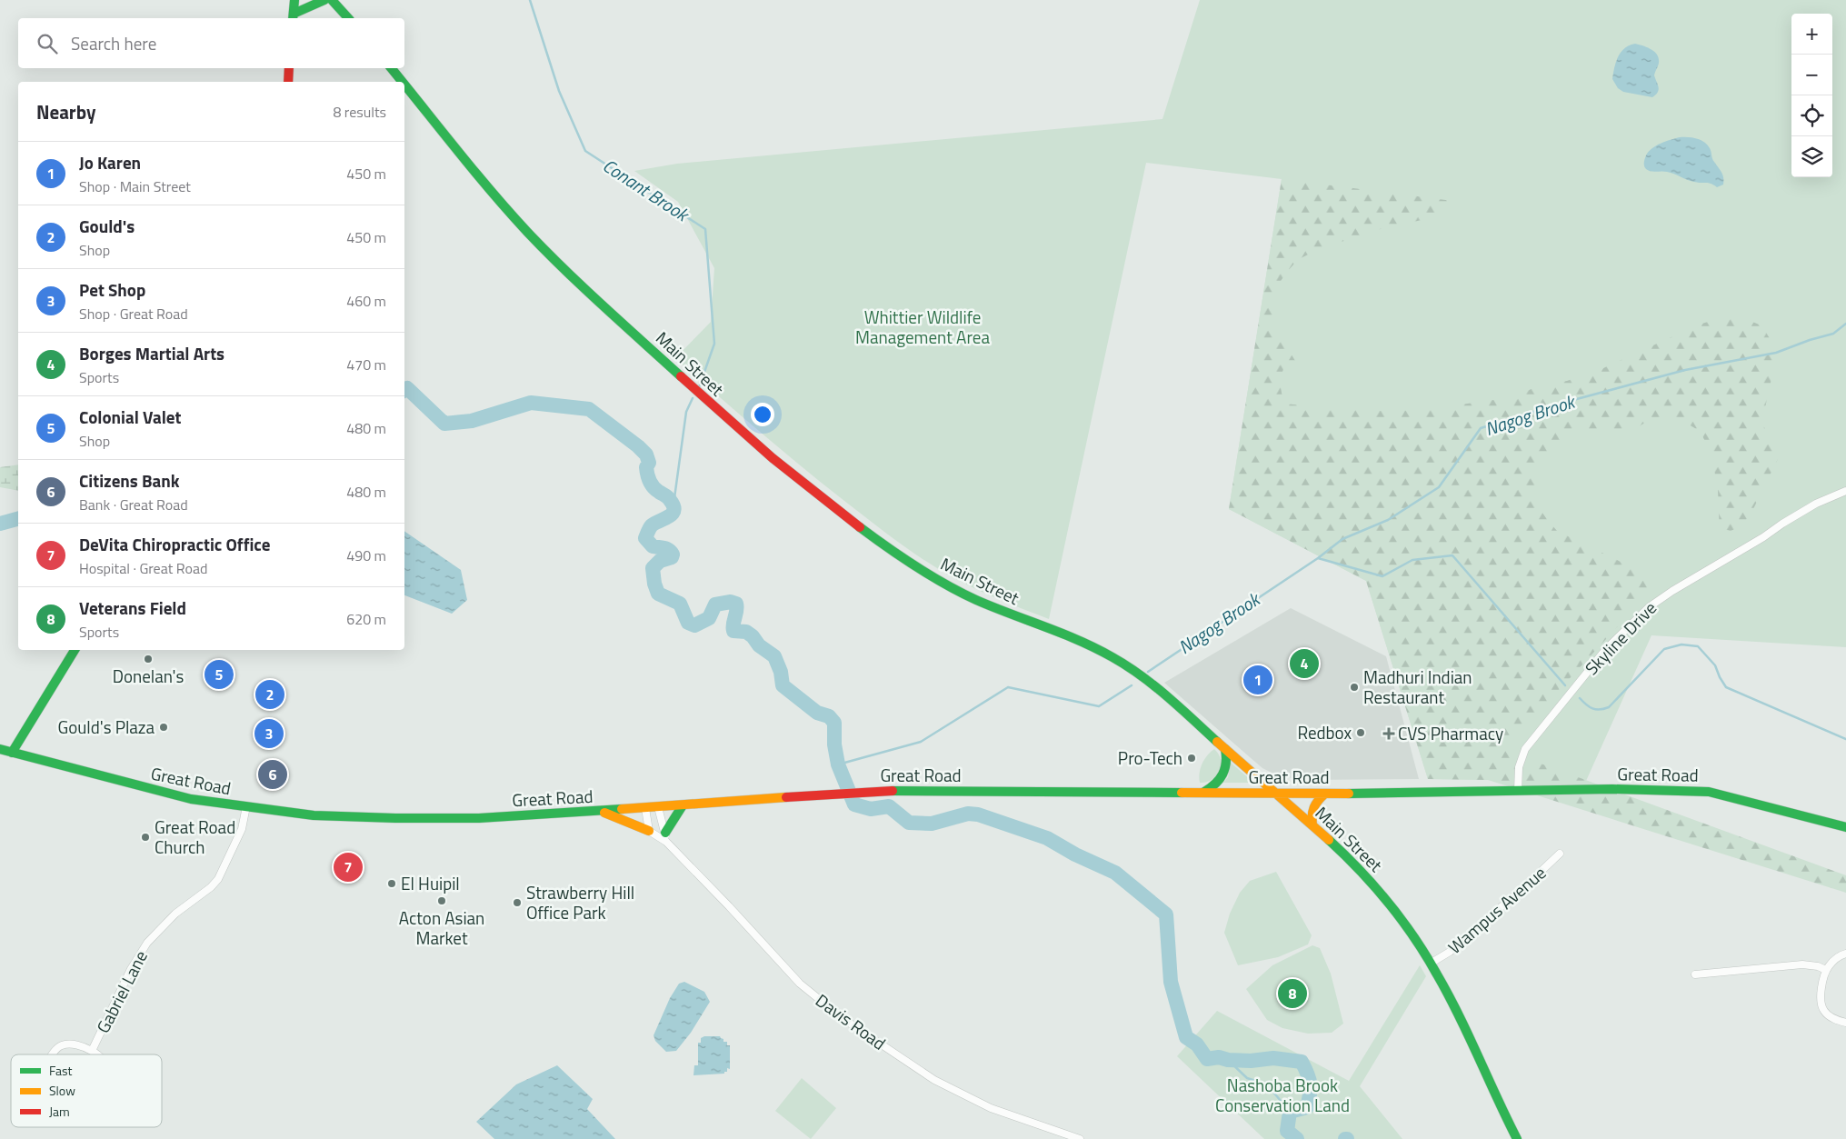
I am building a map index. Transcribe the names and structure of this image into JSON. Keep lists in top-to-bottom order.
{
  "streets": {
    "main road": ["Main Street", "Great Road"],
    "street": [
      "Skyline Drive",
      "Wampus Avenue",
      "Gabriel Lane",
      "Davis Road"
    ]
  },
  "crossings": [
    ["Main Street", "Great Road"],
    ["Main Street", "Wampus Avenue"],
    ["Skyline Drive", "Great Road"],
    ["Great Road", "Gabriel Lane"],
    ["Great Road", "Davis Road"]
  ],
  "water": ["Conant Brook", "Nagog Brook"],
  "parks": ["Whittier Wildlife Management Area", "Nashoba Brook Conservation Land"],
  "places": {
    "other": [
      "Donelan's",
      "Madhuri Indian Restaurant",
      "Gould's Plaza",
      "Redbox",
      "Pro-Tech",
      "Great Road Church",
      "El Huipil",
      "Acton Asian Market",
      "Strawberry Hill Office Park"
    ],
    "health": ["CVS Pharmacy"]
  },
  "legend": ["Fast", "Slow", "Jam"],
  "page": {
    "map_buttons": ["+", "−"],
    "search": "Search here",
    "heading": ["Nearby", "8 results"],
    "list": [
      {
        "mark": "1",
        "name": "Jo Karen",
        "note": "Shop · Main Street",
        "value": "450 m"
      },
      {
        "mark": "2",
        "name": "Gould's",
        "note": "Shop",
        "value": "450 m"
      },
      {
        "mark": "3",
        "name": "Pet Shop",
        "note": "Shop · Great Road",
        "value": "460 m"
      },
      {
        "mark": "4",
        "name": "Borges Martial Arts",
        "note": "Sports",
        "value": "470 m"
      },
      {
        "mark": "5",
        "name": "Colonial Valet",
        "note": "Shop",
        "value": "480 m"
      },
      {
        "mark": "6",
        "name": "Citizens Bank",
        "note": "Bank · Great Road",
        "value": "480 m"
      },
      {
        "mark": "7",
        "name": "DeVita Chiropractic Office",
        "note": "Hospital · Great Road",
        "value": "490 m"
      },
      {
        "mark": "8",
        "name": "Veterans Field",
        "note": "Sports",
        "value": "620 m"
      }
    ],
    "pins": [
      "4",
      "5",
      "1",
      "2",
      "3",
      "6",
      "7",
      "8"
    ]
  }
}
